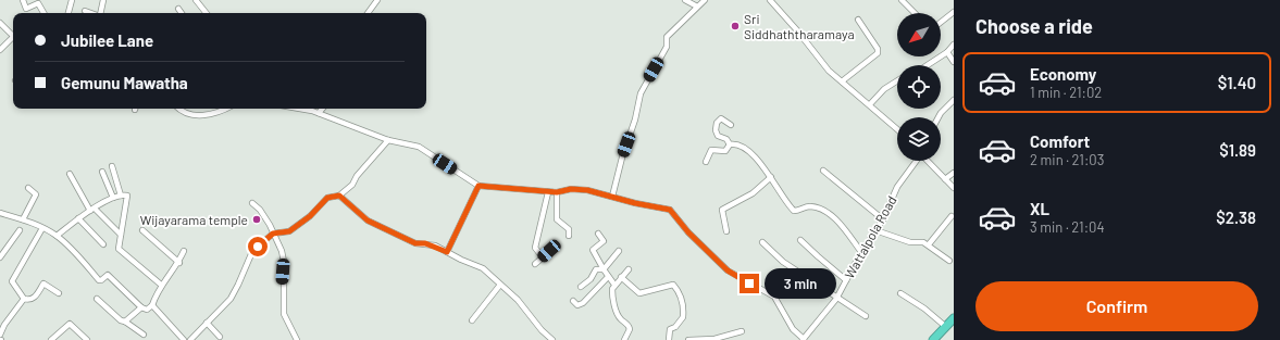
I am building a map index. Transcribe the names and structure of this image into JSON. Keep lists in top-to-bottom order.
{
  "streets": {
    "street": ["Wattalpola Road"]
  },
  "places": ["Sri Siddhaththaramaya", "Wijayarama temple"],
  "north": "bottom left",
  "page": {
    "heading": "Choose a ride",
    "banner": ["Jubilee Lane", "Gemunu Mawatha"],
    "list": [
      {
        "name": "Economy",
        "note": "1 min · 21:02",
        "value": "$1.40"
      },
      {
        "name": "Comfort",
        "note": "2 min · 21:03",
        "value": "$1.89"
      },
      {
        "name": "XL",
        "note": "3 min · 21:04",
        "value": "$2.38"
      }
    ],
    "bubble": "3 min",
    "buttons": "Confirm"
  }
}
